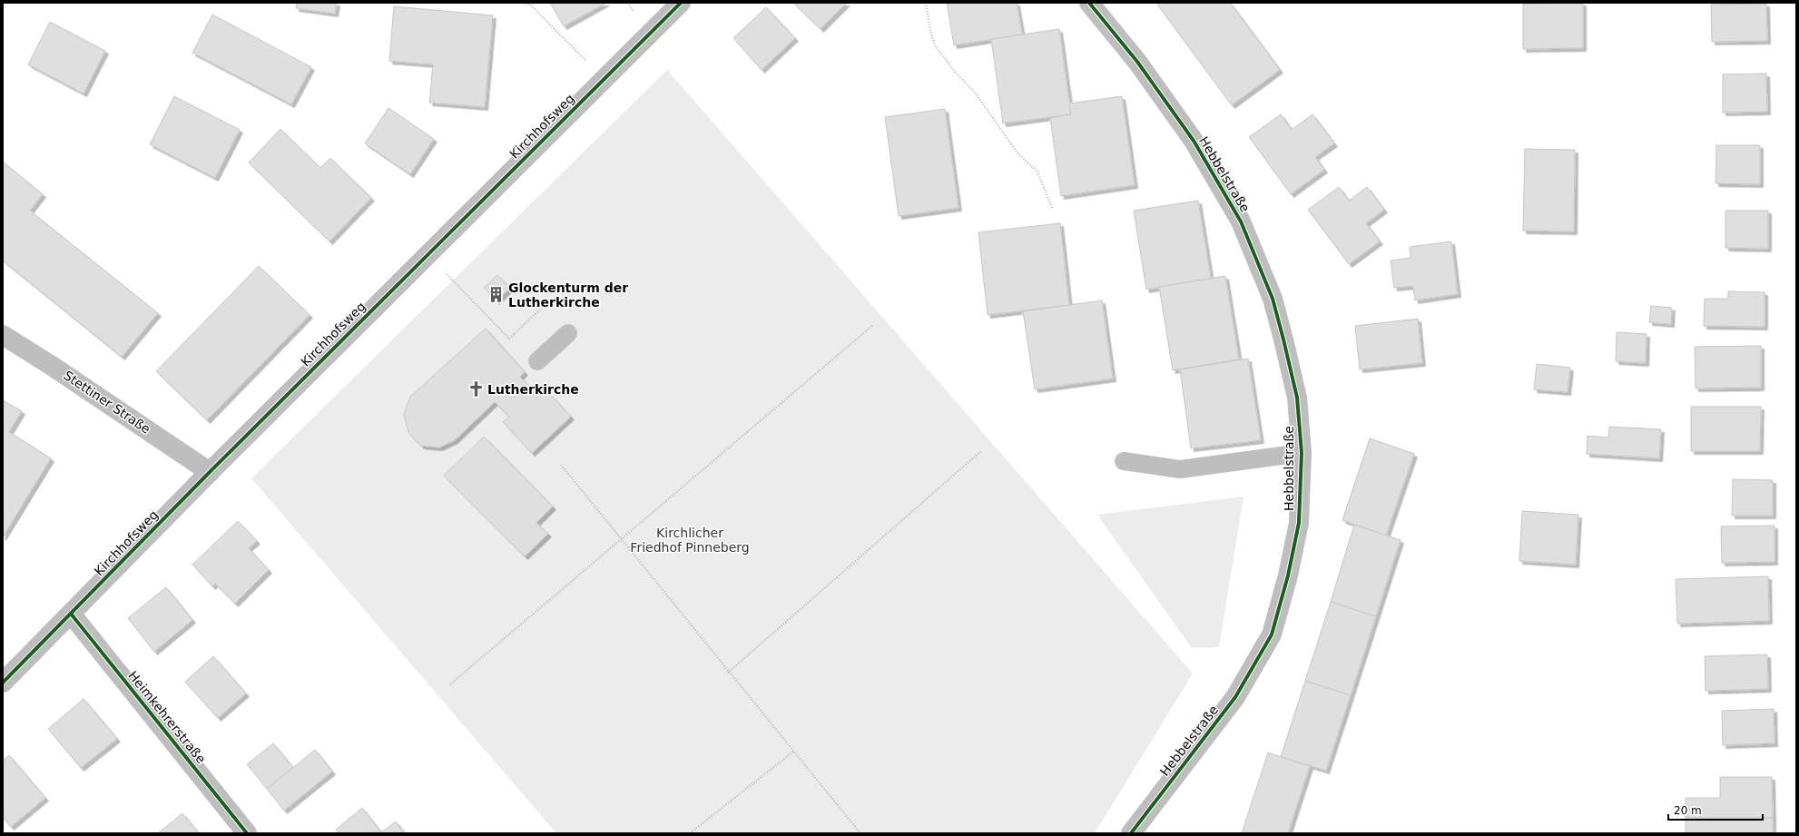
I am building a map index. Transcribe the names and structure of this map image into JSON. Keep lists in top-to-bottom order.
{
  "streets": {
    "street": [
      "Kirchhofsweg",
      "Hebbelstraße",
      "Stettiner Straße",
      "Heimkehrerstraße"
    ]
  },
  "crossings": [
    ["Kirchhofsweg", "Stettiner Straße"],
    ["Kirchhofsweg", "Heimkehrerstraße"]
  ],
  "parks": ["Kirchlicher Friedhof Pinneberg"],
  "places": {
    "building": ["Glockenturm der Lutherkirche"],
    "church": ["Lutherkirche"]
  },
  "scale_bar": "20 m"
}
